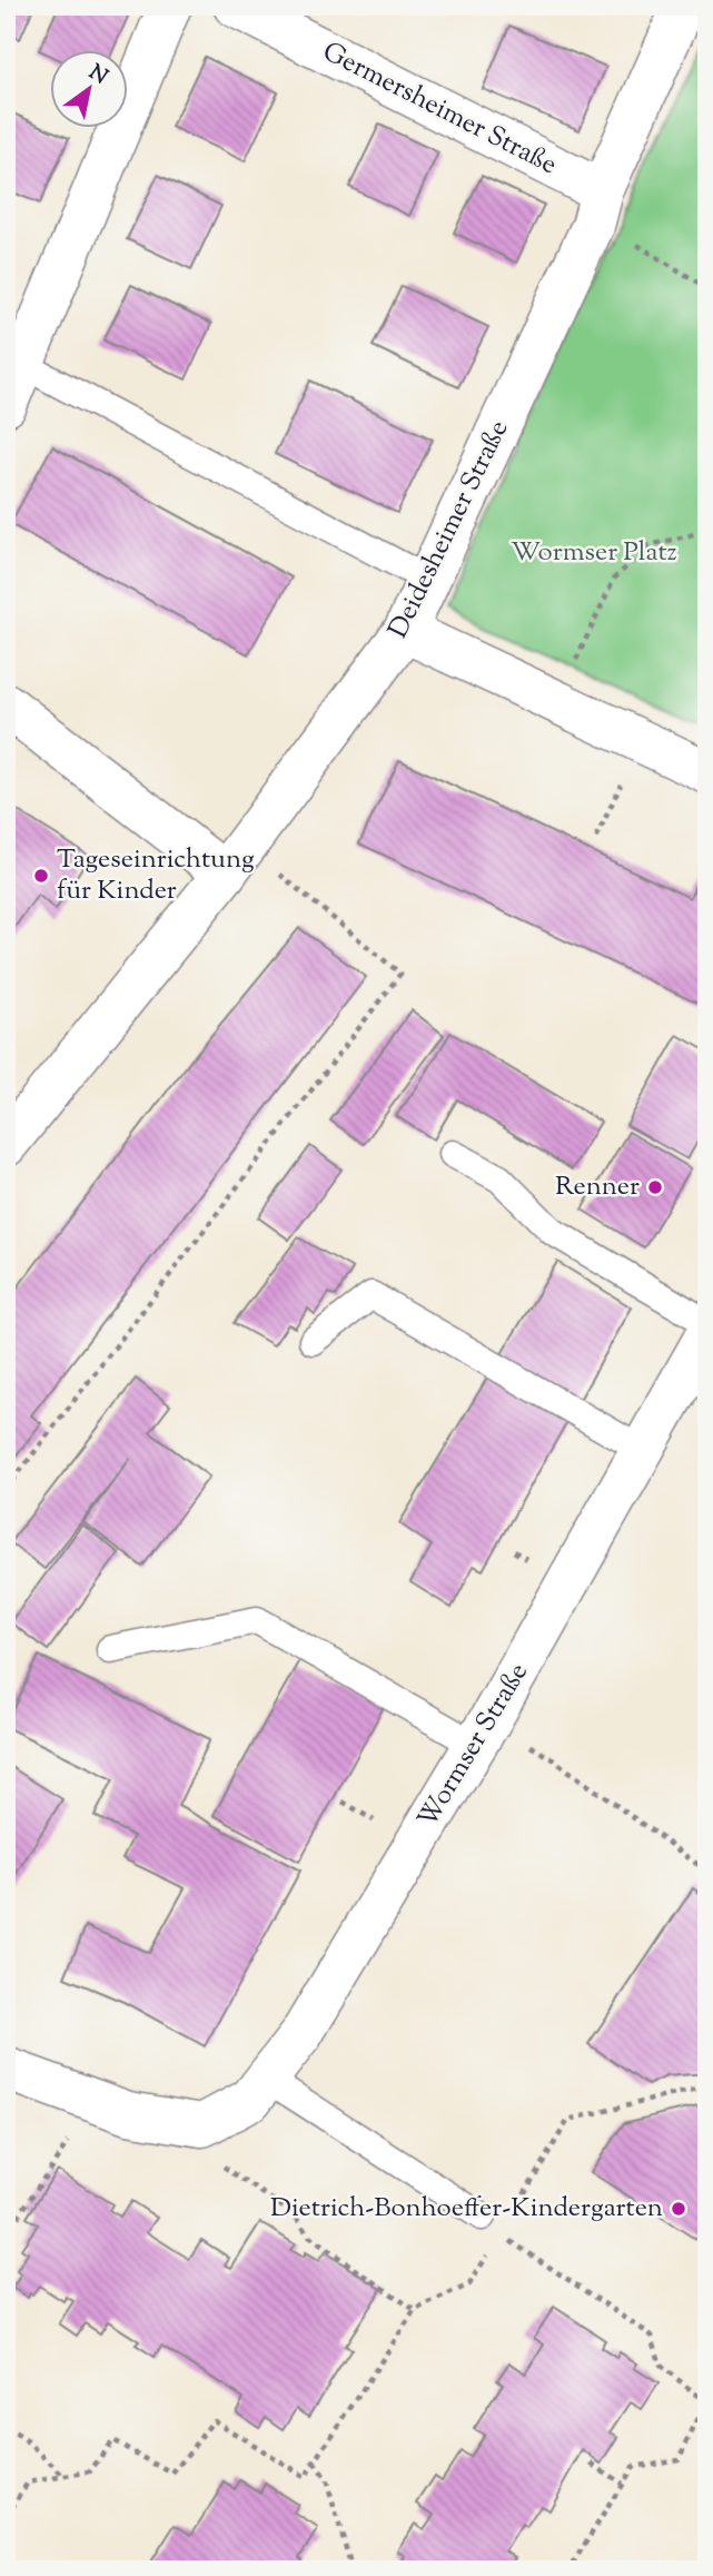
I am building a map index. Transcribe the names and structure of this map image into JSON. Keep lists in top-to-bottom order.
{
  "streets": {
    "street": ["Germersheimer Straße", "Deidesheimer Straße", "Wormser Straße"]
  },
  "crossings": [
    ["Germersheimer Straße", "Deidesheimer Straße"]
  ],
  "parks": ["Wormser Platz"],
  "places": ["Tageseinrichtung für Kinder", "Renner", "Dietrich-Bonhoeffer-Kindergarten"],
  "north": "top right"
}
